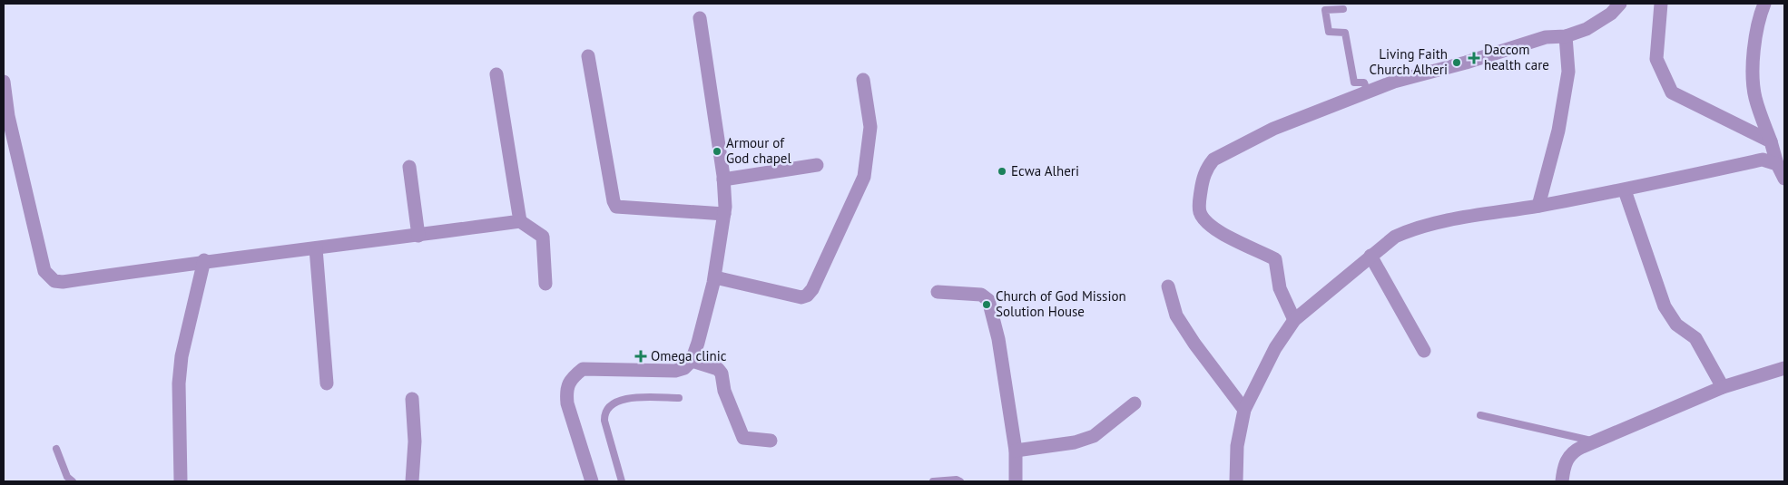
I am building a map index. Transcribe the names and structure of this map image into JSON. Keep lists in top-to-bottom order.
{
  "places": {
    "health": ["Daccom health care", "Omega clinic"],
    "other": [
      "Living Faith Church Alheri",
      "Armour of God chapel",
      "Ecwa Alheri",
      "Church of God Mission Solution House"
    ]
  }
}
